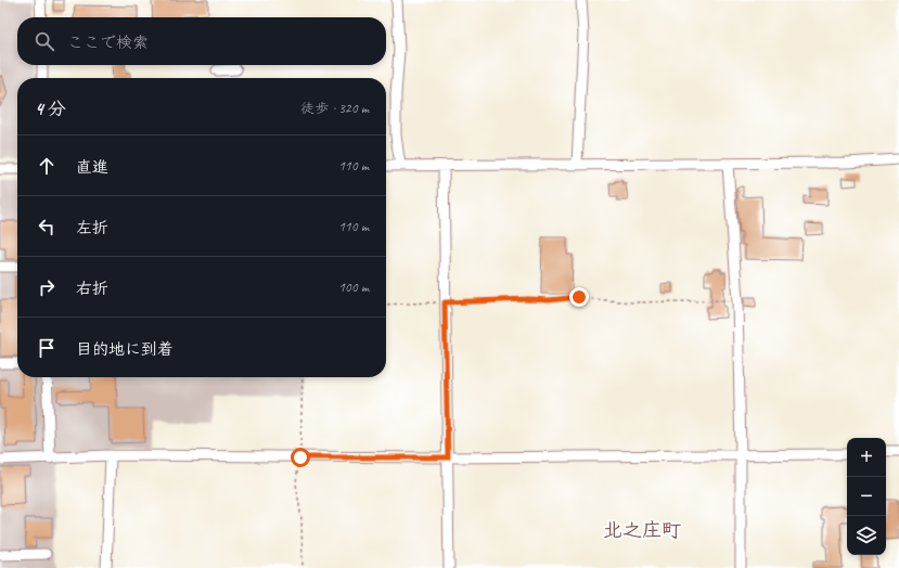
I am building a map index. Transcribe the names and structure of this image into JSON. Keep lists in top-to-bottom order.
{
  "districts": ["北之庄町"],
  "page": {
    "search": "ここで検索",
    "heading": ["4 分", "徒歩 · 320 m"],
    "list": [
      ["直進", "110 m"],
      ["左折", "110 m"],
      ["右折", "100 m"],
      "目的地に到着"
    ],
    "map_buttons": ["+", "−"]
  }
}
